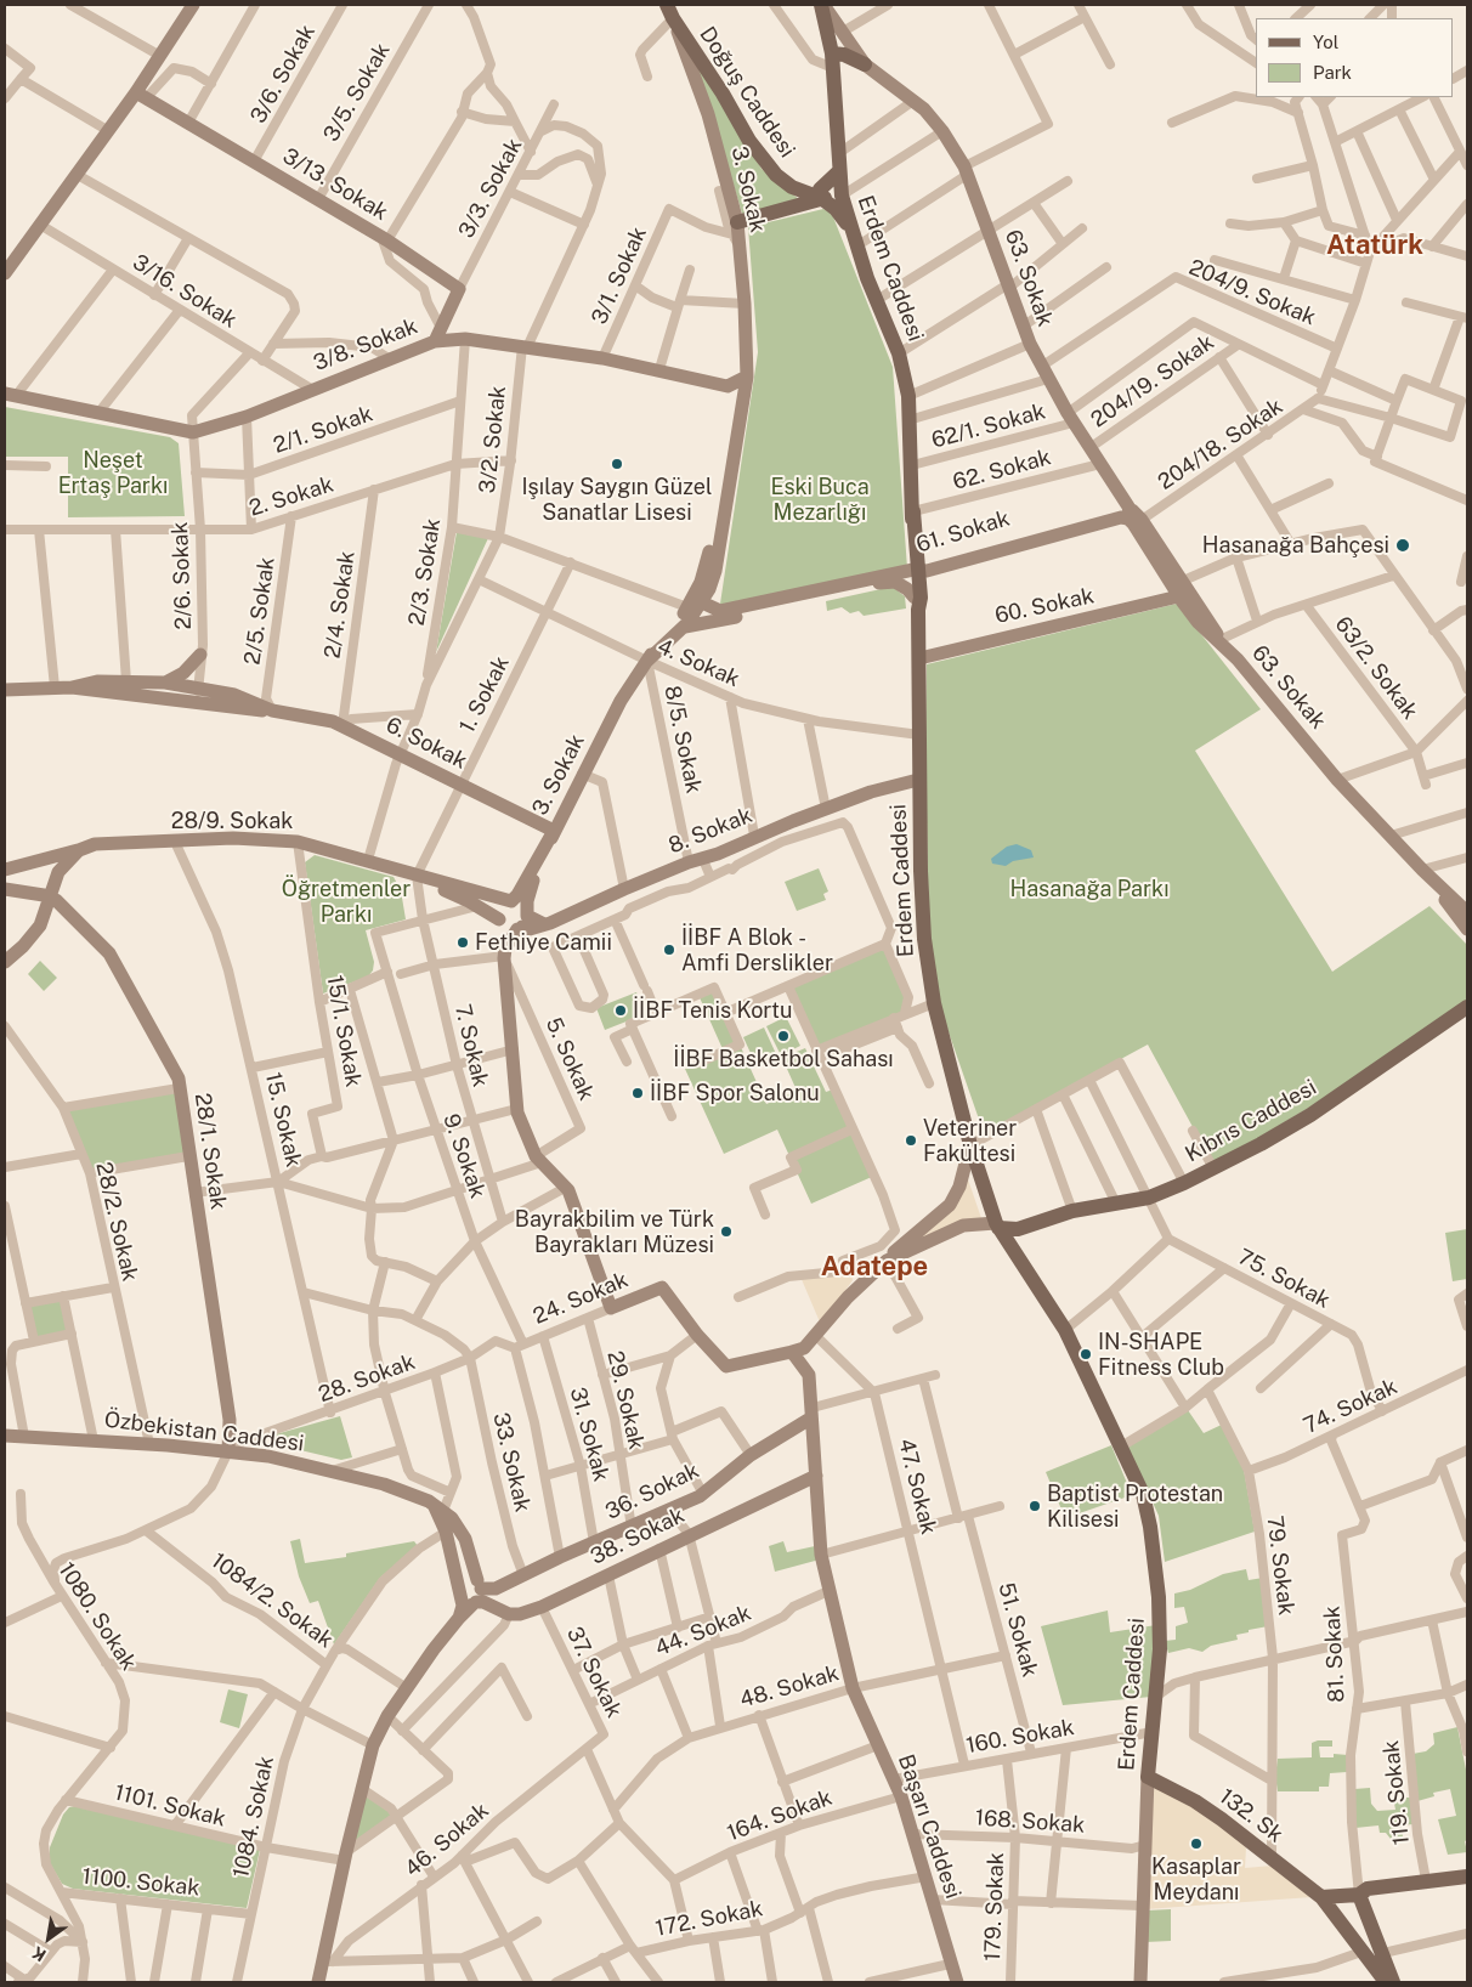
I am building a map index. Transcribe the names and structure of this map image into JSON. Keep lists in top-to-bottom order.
{
  "streets": {
    "main road": [
      "Doğuş Caddesi",
      "3/13. Sokak",
      "3. Sokak",
      "Erdem Caddesi",
      "63. Sokak",
      "3/8. Sokak",
      "61. Sokak",
      "60. Sokak",
      "6. Sokak",
      "28/9. Sokak",
      "8. Sokak",
      "Kıbrıs Caddesi",
      "28/1. Sokak",
      "24. Sokak",
      "Özbekistan Caddesi",
      "36. Sokak",
      "38. Sokak",
      "132. Sk",
      "Başarı Caddesi"
    ],
    "street": [
      "3/6. Sokak",
      "3/5. Sokak",
      "3/3. Sokak",
      "3/1. Sokak",
      "3/16. Sokak",
      "204/9. Sokak",
      "204/19. Sokak",
      "62/1. Sokak",
      "2/1. Sokak",
      "3/2. Sokak",
      "204/18. Sokak",
      "62. Sokak",
      "2. Sokak",
      "2/3. Sokak",
      "2/6. Sokak",
      "2/4. Sokak",
      "2/5. Sokak",
      "4. Sokak",
      "63/2. Sokak",
      "1. Sokak",
      "8/5. Sokak",
      "15/1. Sokak",
      "7. Sokak",
      "5. Sokak",
      "15. Sokak",
      "9. Sokak",
      "28/2. Sokak",
      "75. Sokak",
      "28. Sokak",
      "29. Sokak",
      "74. Sokak",
      "31. Sokak",
      "33. Sokak",
      "47. Sokak",
      "79. Sokak",
      "1084/2. Sokak",
      "1080. Sokak",
      "51. Sokak",
      "44. Sokak",
      "81. Sokak",
      "37. Sokak",
      "48. Sokak",
      "160. Sokak",
      "119. Sokak",
      "1101. Sokak",
      "164. Sokak",
      "1084. Sokak",
      "168. Sokak",
      "46. Sokak",
      "1100. Sokak",
      "179. Sokak",
      "172. Sokak"
    ]
  },
  "crossings": [
    ["3/6. Sokak", "3/13. Sokak"],
    ["3/5. Sokak", "3/13. Sokak"],
    ["Doğuş Caddesi", "3. Sokak"],
    ["Doğuş Caddesi", "Erdem Caddesi"],
    ["3/13. Sokak", "3/3. Sokak"],
    ["3/3. Sokak", "3/2. Sokak"],
    ["3. Sokak", "3/1. Sokak"],
    ["3. Sokak", "3/8. Sokak"],
    ["3. Sokak", "61. Sokak"],
    ["3. Sokak", "4. Sokak"],
    ["3. Sokak", "8/5. Sokak"],
    ["3. Sokak", "6. Sokak"],
    ["3. Sokak", "28/9. Sokak"],
    ["3. Sokak", "8. Sokak"],
    ["3. Sokak", "5. Sokak"],
    ["Erdem Caddesi", "63. Sokak"],
    ["Erdem Caddesi", "62/1. Sokak"],
    ["Erdem Caddesi", "62. Sokak"],
    ["Erdem Caddesi", "61. Sokak"],
    ["Erdem Caddesi", "60. Sokak"],
    ["Erdem Caddesi", "4. Sokak"],
    ["Erdem Caddesi", "8. Sokak"],
    ["Erdem Caddesi", "Kıbrıs Caddesi"],
    ["Erdem Caddesi", "160. Sokak"],
    ["Erdem Caddesi", "132. Sk"],
    ["Erdem Caddesi", "168. Sokak"],
    ["3/1. Sokak", "3/8. Sokak"],
    ["63. Sokak", "204/9. Sokak"],
    ["63. Sokak", "204/19. Sokak"],
    ["63. Sokak", "62/1. Sokak"],
    ["63. Sokak", "204/18. Sokak"],
    ["63. Sokak", "62. Sokak"],
    ["63. Sokak", "61. Sokak"],
    ["63. Sokak", "60. Sokak"],
    ["3/16. Sokak", "3/8. Sokak"],
    ["3/16. Sokak", "2/6. Sokak"],
    ["3/8. Sokak", "3/2. Sokak"],
    ["3/8. Sokak", "2/3. Sokak"],
    ["3/8. Sokak", "2/6. Sokak"],
    ["2/1. Sokak", "2/3. Sokak"],
    ["2/1. Sokak", "2/6. Sokak"],
    ["3/2. Sokak", "2. Sokak"],
    ["3/2. Sokak", "2/3. Sokak"],
    ["204/18. Sokak", "61. Sokak"],
    ["2. Sokak", "2/3. Sokak"],
    ["2. Sokak", "2/6. Sokak"],
    ["2. Sokak", "2/4. Sokak"],
    ["2. Sokak", "2/5. Sokak"],
    ["2/3. Sokak", "4. Sokak"],
    ["2/3. Sokak", "6. Sokak"],
    ["2/3. Sokak", "28/9. Sokak"],
    ["2/6. Sokak", "6. Sokak"],
    ["2/4. Sokak", "6. Sokak"],
    ["2/5. Sokak", "6. Sokak"],
    ["4. Sokak", "1. Sokak"],
    ["4. Sokak", "8/5. Sokak"],
    ["1. Sokak", "6. Sokak"],
    ["1. Sokak", "28/9. Sokak"],
    ["1. Sokak", "7. Sokak"],
    ["8/5. Sokak", "8. Sokak"],
    ["28/9. Sokak", "8. Sokak"],
    ["28/9. Sokak", "15/1. Sokak"],
    ["28/9. Sokak", "7. Sokak"],
    ["28/9. Sokak", "15. Sokak"],
    ["28/9. Sokak", "9. Sokak"],
    ["7. Sokak", "9. Sokak"],
    ["15. Sokak", "28. Sokak"],
    ["28/1. Sokak", "28. Sokak"],
    ["28/1. Sokak", "Özbekistan Caddesi"],
    ["9. Sokak", "24. Sokak"],
    ["9. Sokak", "28. Sokak"],
    ["9. Sokak", "36. Sokak"],
    ["28/2. Sokak", "Özbekistan Caddesi"],
    ["75. Sokak", "74. Sokak"],
    ["24. Sokak", "28. Sokak"],
    ["24. Sokak", "29. Sokak"],
    ["24. Sokak", "31. Sokak"],
    ["28. Sokak", "Özbekistan Caddesi"],
    ["28. Sokak", "33. Sokak"],
    ["29. Sokak", "36. Sokak"],
    ["74. Sokak", "79. Sokak"],
    ["Özbekistan Caddesi", "36. Sokak"],
    ["31. Sokak", "36. Sokak"],
    ["33. Sokak", "36. Sokak"],
    ["47. Sokak", "48. Sokak"],
    ["47. Sokak", "160. Sokak"],
    ["36. Sokak", "Başarı Caddesi"],
    ["38. Sokak", "37. Sokak"],
    ["38. Sokak", "Başarı Caddesi"],
    ["79. Sokak", "132. Sk"],
    ["1084/2. Sokak", "1084. Sokak"],
    ["1080. Sokak", "1101. Sokak"],
    ["1080. Sokak", "1100. Sokak"],
    ["51. Sokak", "48. Sokak"],
    ["51. Sokak", "160. Sokak"],
    ["44. Sokak", "37. Sokak"],
    ["44. Sokak", "Başarı Caddesi"],
    ["37. Sokak", "46. Sokak"],
    ["48. Sokak", "Başarı Caddesi"],
    ["160. Sokak", "Başarı Caddesi"],
    ["160. Sokak", "179. Sokak"],
    ["1101. Sokak", "1084. Sokak"],
    ["164. Sokak", "Başarı Caddesi"],
    ["1084. Sokak", "1100. Sokak"],
    ["168. Sokak", "Başarı Caddesi"],
    ["168. Sokak", "179. Sokak"],
    ["Başarı Caddesi", "172. Sokak"]
  ],
  "districts": ["Atatürk", "Adatepe"],
  "parks": [
    "Neşet Ertaş Parkı",
    "Eski Buca Mezarlığı",
    "Öğretmenler Parkı",
    "Hasanağa Parkı"
  ],
  "places": [
    "Işılay Saygın Güzel Sanatlar Lisesi",
    "Hasanağa Bahçesi",
    "Fethiye Camii",
    "İİBF A Blok - Amfi Derslikler",
    "İİBF Tenis Kortu",
    "İİBF Basketbol Sahası",
    "İİBF Spor Salonu",
    "Veteriner Fakültesi",
    "Bayrakbilim ve Türk Bayrakları Müzesi",
    "IN-SHAPE Fitness Club",
    "Baptist Protestan Kilisesi",
    "Kasaplar Meydanı"
  ],
  "legend": ["Yol", "Park"],
  "north": "bottom left"
}
